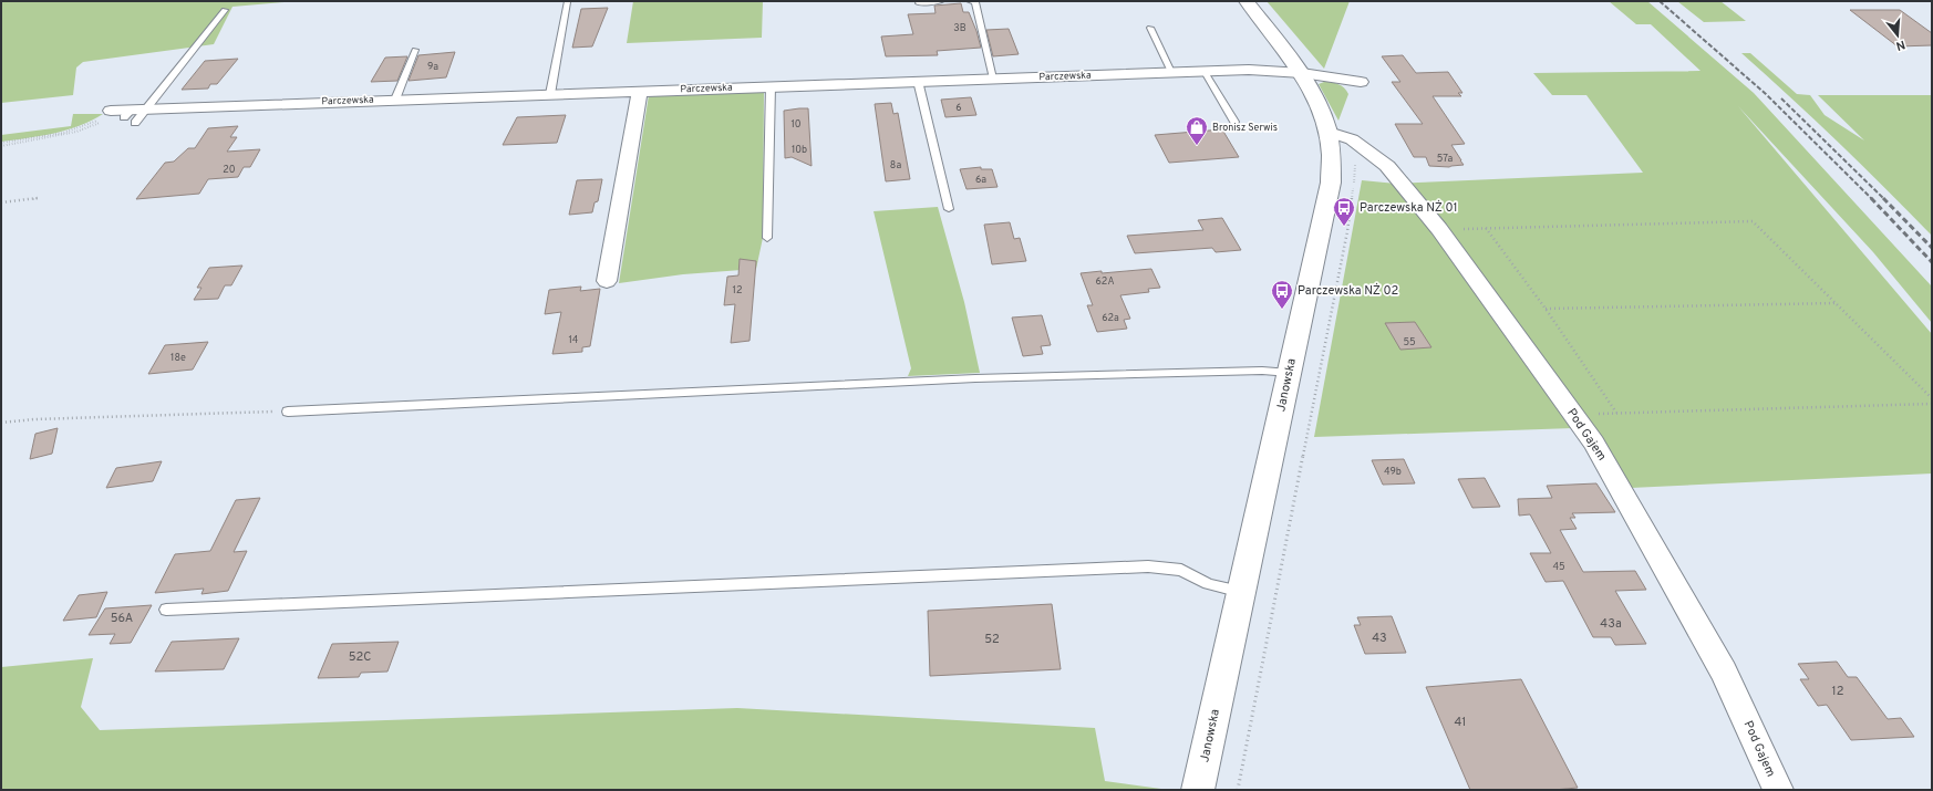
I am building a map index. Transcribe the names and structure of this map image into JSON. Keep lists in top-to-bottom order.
{
  "streets": {
    "street": ["Parczewska", "Janowska", "Pod Gajem"]
  },
  "crossings": [
    ["Parczewska", "Janowska"],
    ["Janowska", "Pod Gajem"]
  ],
  "places": {
    "shop": ["Bronisz Serwis"],
    "bus stop": ["Parczewska NŻ 01", "Parczewska NŻ 02"]
  },
  "house_numbers": [
    "3B",
    "9a",
    "6",
    "10",
    "10b",
    "57a",
    "8a",
    "20",
    "6a",
    "62A",
    "12",
    "62a",
    "14",
    "55",
    "18e",
    "49b",
    "45",
    "56A",
    "43a",
    "43",
    "52",
    "52C",
    "12",
    "41"
  ],
  "north": "bottom"
}
